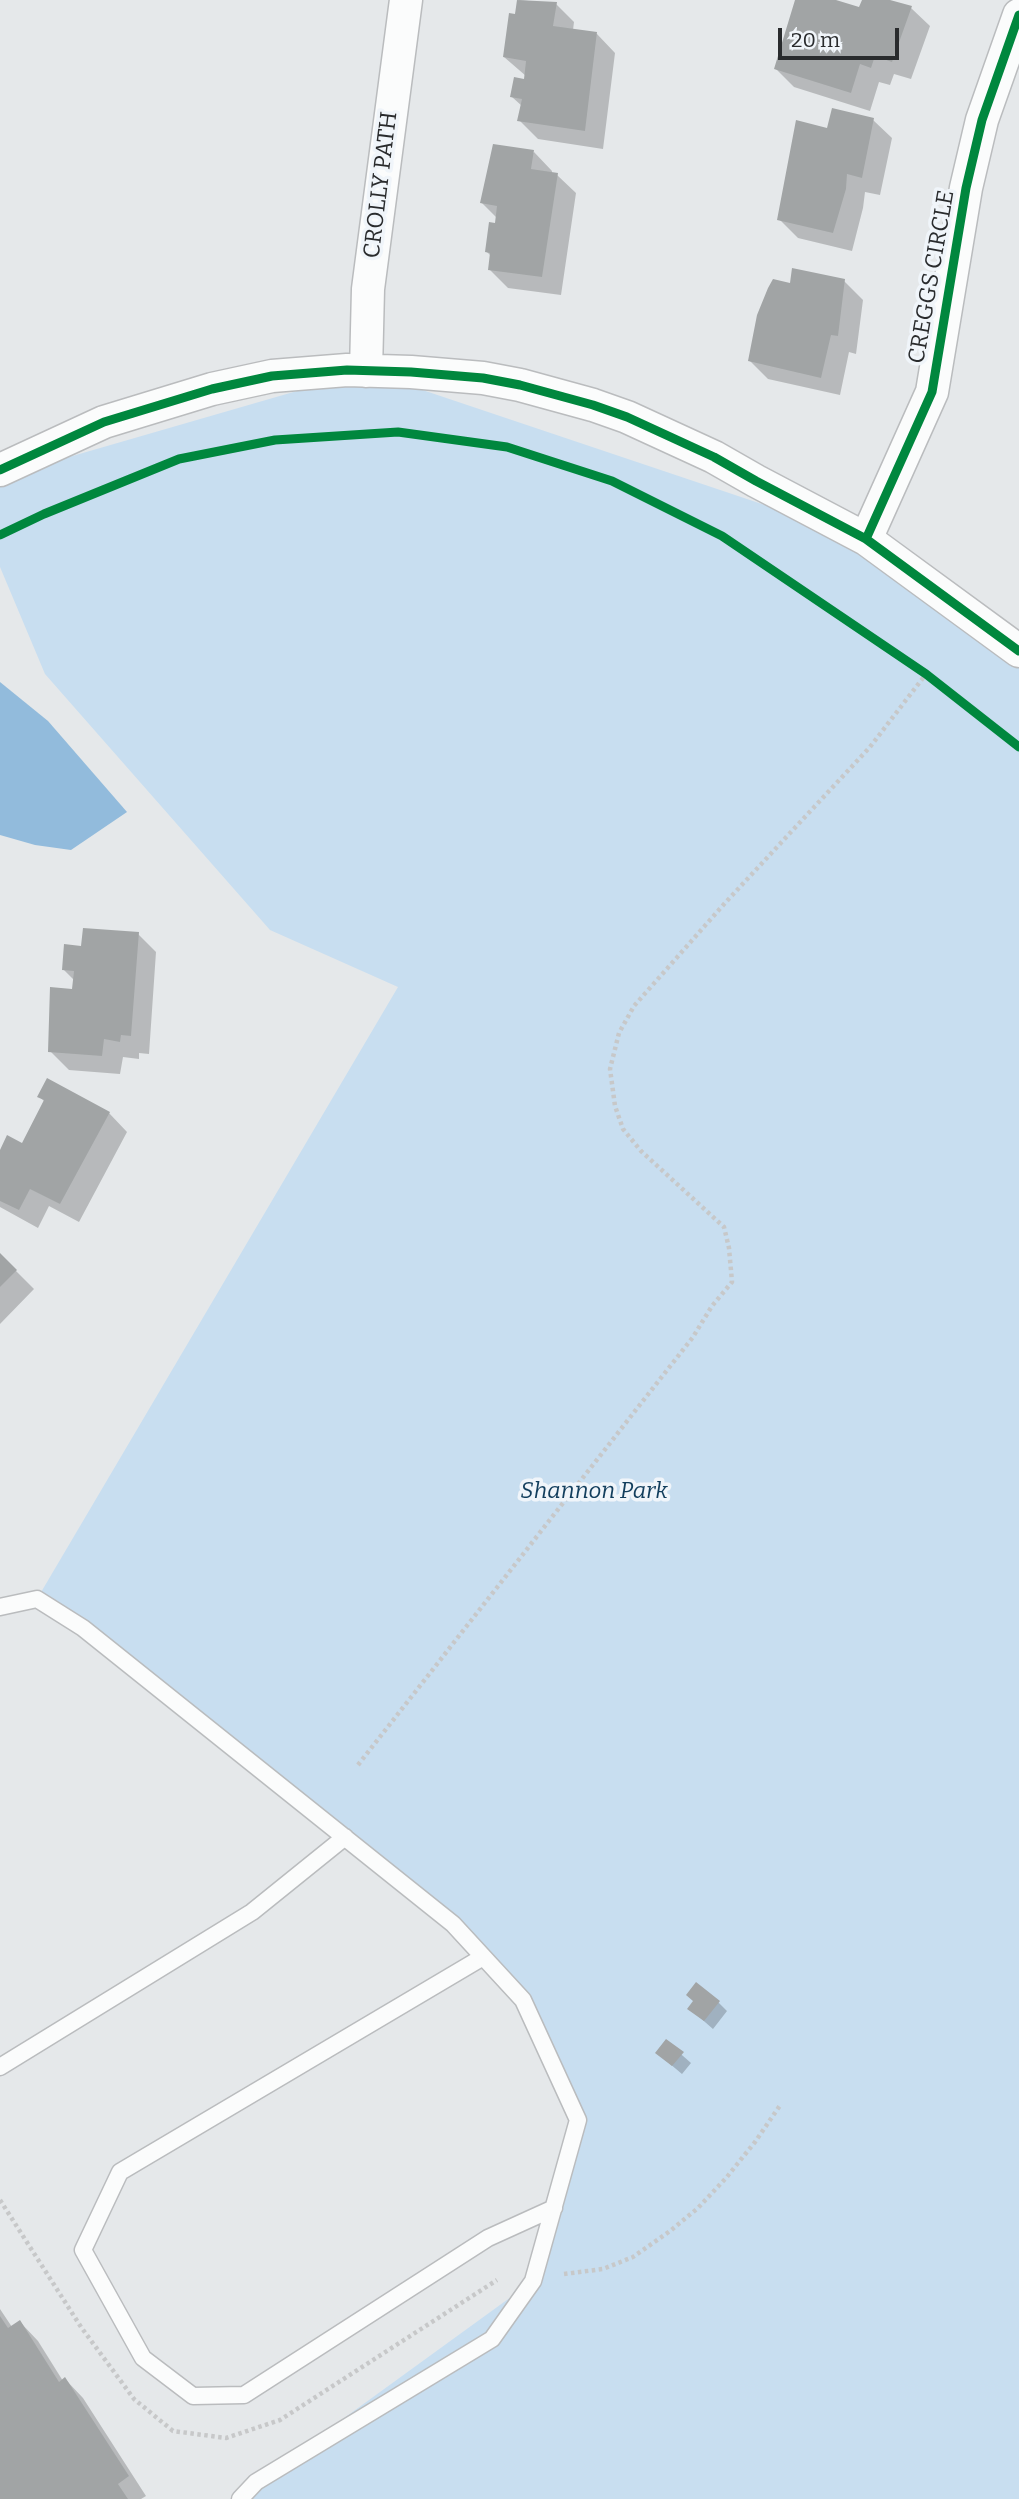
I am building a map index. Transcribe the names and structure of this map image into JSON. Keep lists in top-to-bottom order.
{
  "streets": {
    "street": ["CROLLY PATH", "CREGGS CIRCLE"]
  },
  "parks": ["Shannon Park"],
  "scale_bar": "20 m"
}
